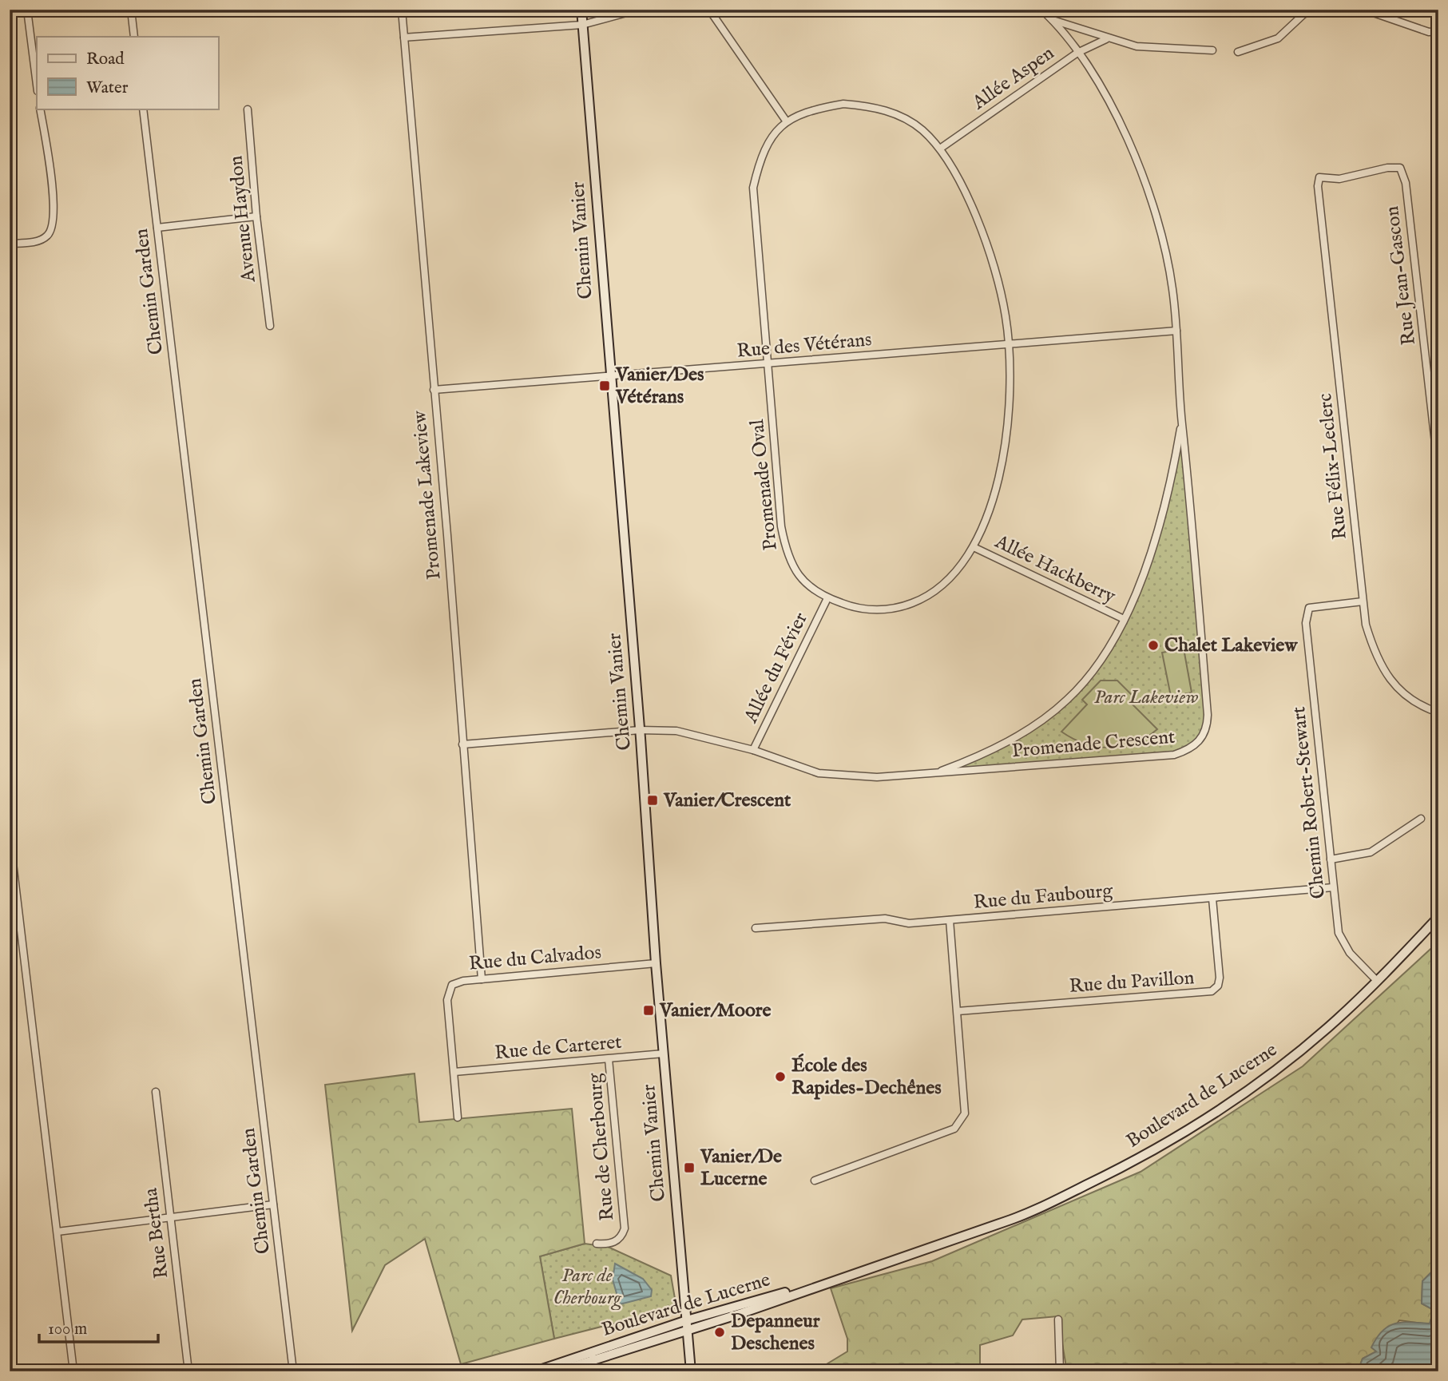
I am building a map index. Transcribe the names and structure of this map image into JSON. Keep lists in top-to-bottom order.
{
  "streets": {
    "street": [
      "Allée Aspen",
      "Avenue Haydon",
      "Chemin Vanier",
      "Rue Jean-Gascon",
      "Chemin Garden",
      "Rue des Vétérans",
      "Rue Félix-Leclerc",
      "Promenade Oval",
      "Promenade Lakeview",
      "Allée Hackberry",
      "Allée du Févier",
      "Promenade Crescent",
      "Chemin Robert-Stewart",
      "Rue du Faubourg",
      "Rue du Calvados",
      "Rue du Pavillon",
      "Rue de Carteret",
      "Boulevard de Lucerne",
      "Rue de Cherbourg",
      "Rue Bertha"
    ]
  },
  "crossings": [
    ["Allée Aspen", "Promenade Oval"],
    ["Allée Aspen", "Promenade Crescent"],
    ["Chemin Vanier", "Rue des Vétérans"],
    ["Chemin Vanier", "Promenade Crescent"],
    ["Chemin Vanier", "Rue du Calvados"],
    ["Chemin Vanier", "Rue de Carteret"],
    ["Chemin Vanier", "Boulevard de Lucerne"],
    ["Rue Jean-Gascon", "Rue Félix-Leclerc"],
    ["Rue des Vétérans", "Promenade Oval"],
    ["Rue des Vétérans", "Promenade Lakeview"],
    ["Rue des Vétérans", "Promenade Crescent"],
    ["Rue Félix-Leclerc", "Chemin Robert-Stewart"],
    ["Promenade Oval", "Allée Hackberry"],
    ["Promenade Oval", "Allée du Févier"],
    ["Promenade Lakeview", "Promenade Crescent"],
    ["Promenade Lakeview", "Rue du Calvados"],
    ["Allée Hackberry", "Promenade Crescent"],
    ["Allée du Févier", "Promenade Crescent"],
    ["Chemin Robert-Stewart", "Rue du Faubourg"],
    ["Chemin Robert-Stewart", "Boulevard de Lucerne"],
    ["Rue du Faubourg", "Rue du Pavillon"],
    ["Rue du Calvados", "Rue de Carteret"],
    ["Rue de Carteret", "Rue de Cherbourg"]
  ],
  "parks": ["Parc Lakeview", "Parc de Cherbourg"],
  "places": {
    "transit": [
      "Vanier/Des Vétérans",
      "Vanier/Crescent",
      "Vanier/Moore",
      "Vanier/De Lucerne"
    ],
    "other": ["Chalet Lakeview", "École des Rapides-Dechênes", "Depanneur Deschenes"]
  },
  "legend": ["Road", "Water"],
  "scale_bar": "100 m"
}
